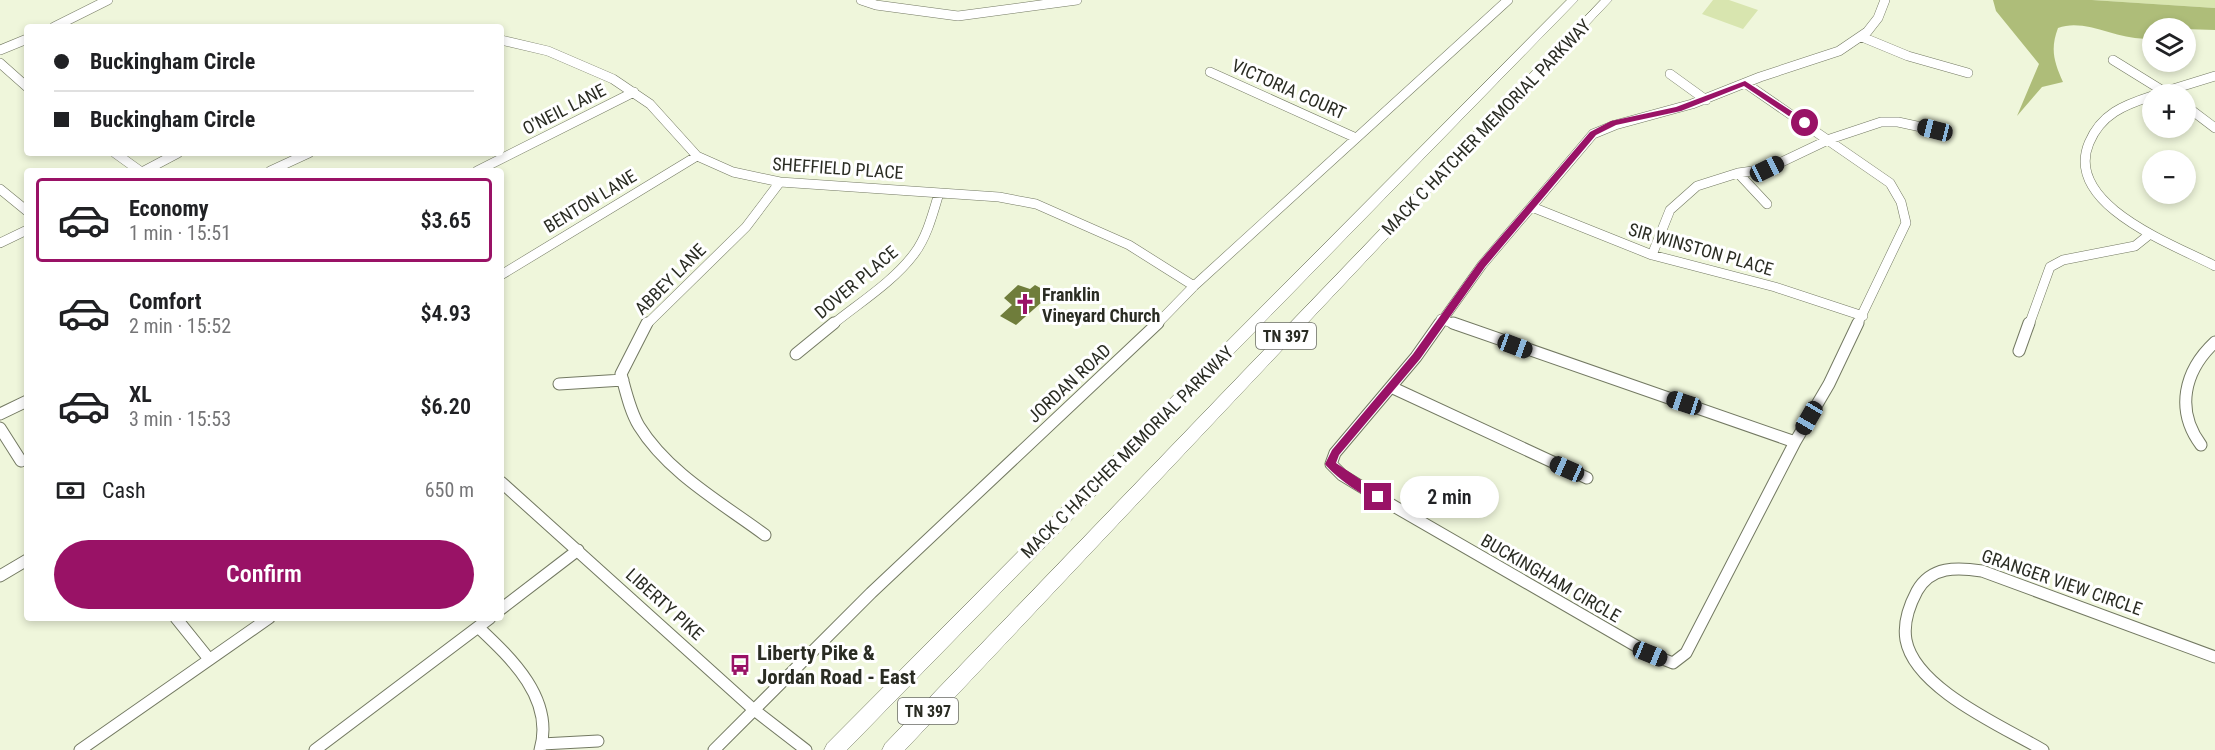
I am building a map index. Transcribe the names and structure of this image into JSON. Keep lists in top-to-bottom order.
{
  "streets": {
    "highway": ["MACK C HATCHER MEMORIAL PARKWAY", "TN 397"],
    "street": [
      "VICTORIA COURT",
      "O'NEIL LANE",
      "SHEFFIELD PLACE",
      "BENTON LANE",
      "SIR WINSTON PLACE",
      "ABBEY LANE",
      "DOVER PLACE",
      "JORDAN ROAD",
      "BUCKINGHAM CIRCLE",
      "GRANGER VIEW CIRCLE",
      "LIBERTY PIKE"
    ]
  },
  "crossings": [
    ["VICTORIA COURT", "JORDAN ROAD"],
    ["O'NEIL LANE", "SHEFFIELD PLACE"],
    ["SHEFFIELD PLACE", "BENTON LANE"],
    ["SHEFFIELD PLACE", "ABBEY LANE"],
    ["SHEFFIELD PLACE", "DOVER PLACE"],
    ["SHEFFIELD PLACE", "JORDAN ROAD"],
    ["SIR WINSTON PLACE", "BUCKINGHAM CIRCLE"],
    ["JORDAN ROAD", "LIBERTY PIKE"]
  ],
  "places": {
    "church": ["Franklin Vineyard Church"],
    "bus stop": ["Liberty Pike & Jordan Road - East"]
  },
  "page": {
    "map_buttons": ["+", "−"],
    "banner": ["Buckingham Circle", "Buckingham Circle"],
    "list": [
      {
        "name": "Economy",
        "note": "1 min · 15:51",
        "value": "$3.65"
      },
      {
        "name": "Comfort",
        "note": "2 min · 15:52",
        "value": "$4.93"
      },
      {
        "name": "XL",
        "note": "3 min · 15:53",
        "value": "$6.20"
      }
    ],
    "pay": ["Cash", "650 m"],
    "bubble": "2 min",
    "buttons": "Confirm"
  }
}
